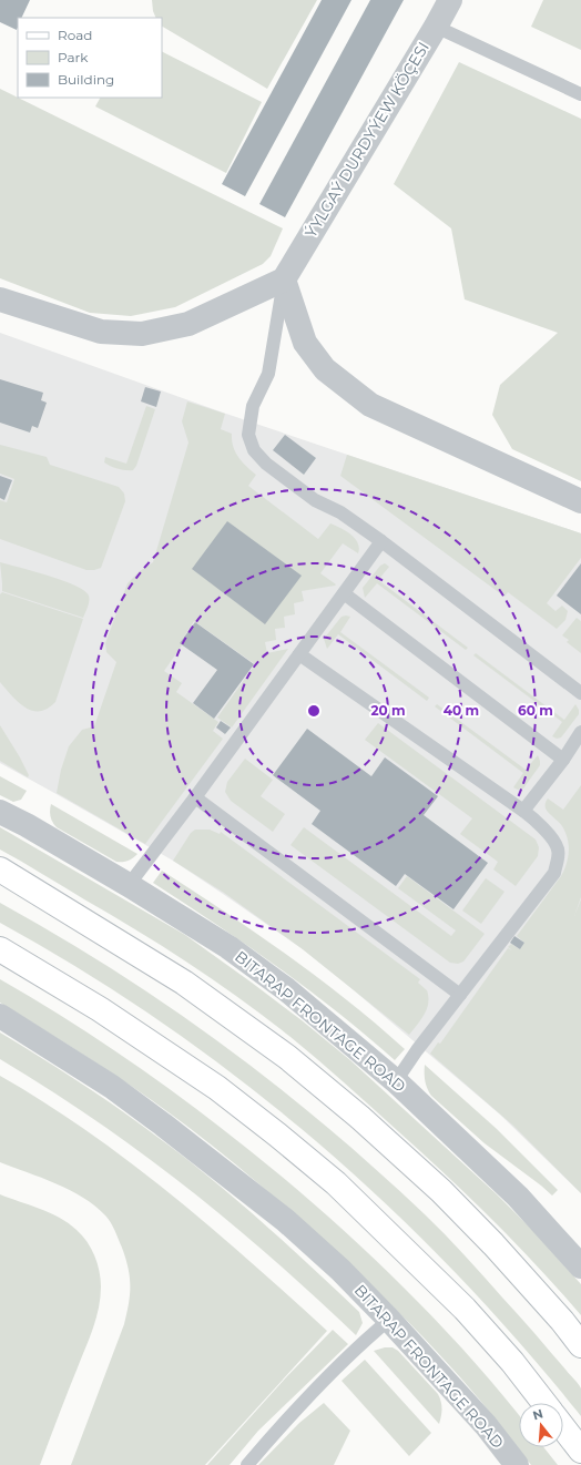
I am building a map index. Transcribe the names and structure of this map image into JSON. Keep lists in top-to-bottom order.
{
  "streets": {
    "street": ["ÝYLGAÝ DURDYÝEW KÖÇESI", "BITARAP FRONTAGE ROAD"]
  },
  "legend": ["Road", "Park", "Building"],
  "north": "top",
  "rings": ["20 m", "40 m", "60 m"]
}
